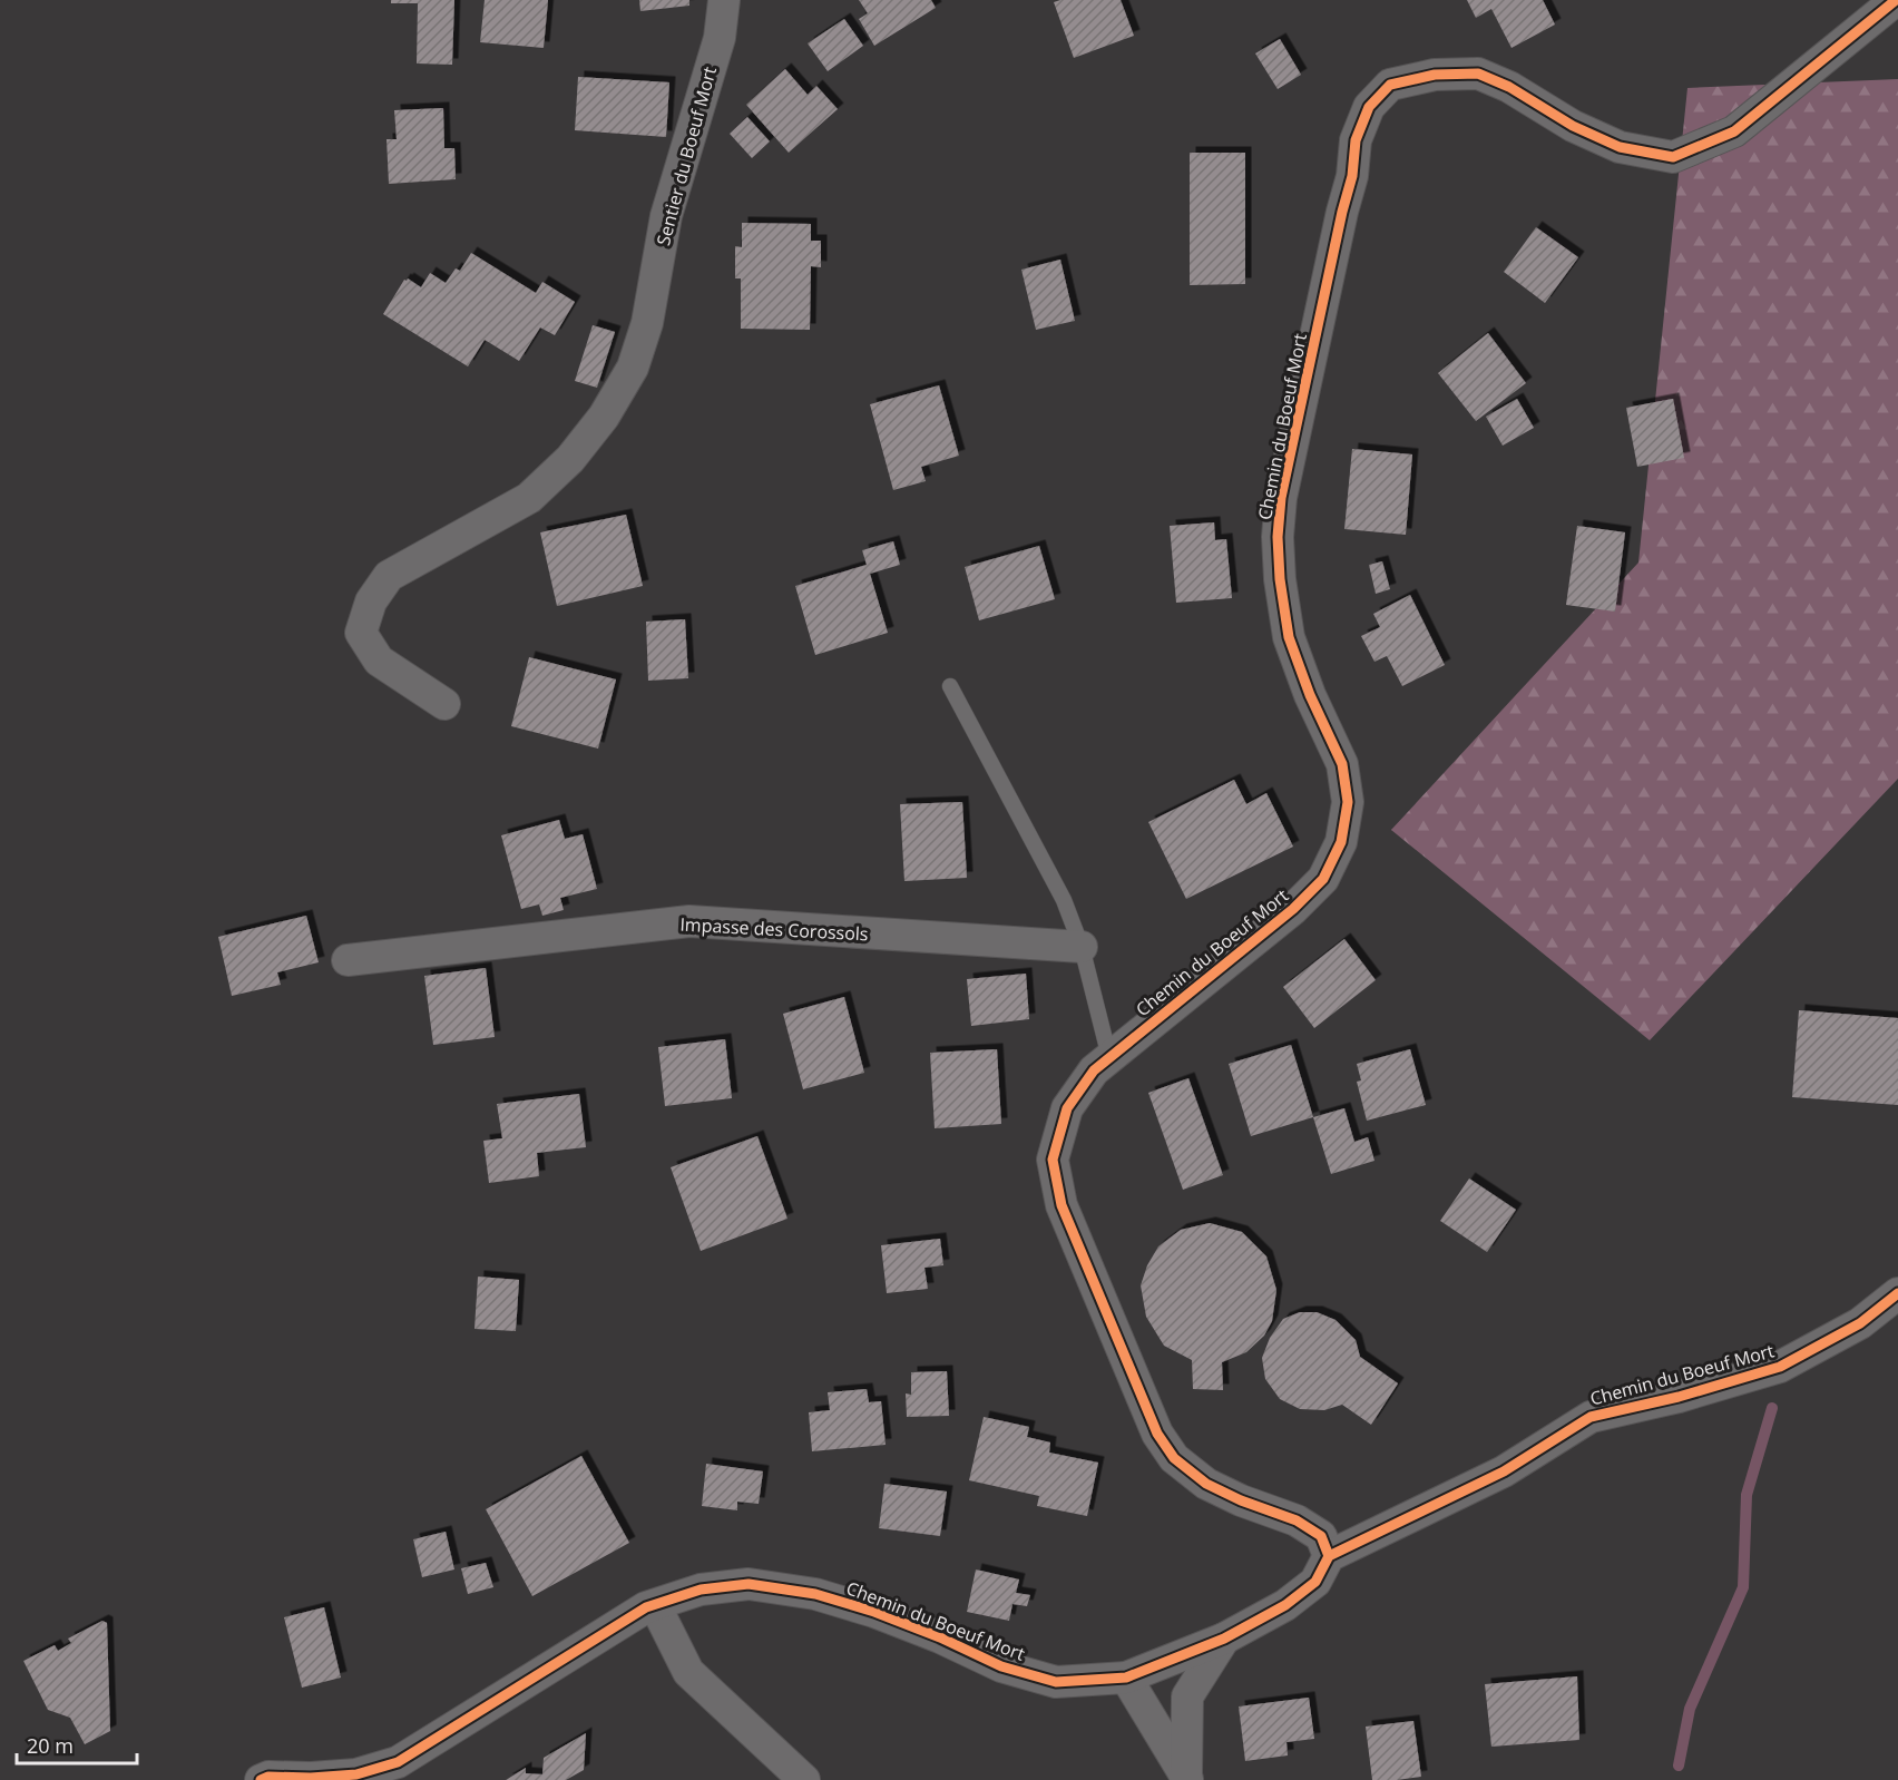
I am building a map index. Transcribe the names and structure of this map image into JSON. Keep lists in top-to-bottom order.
{
  "streets": {
    "street": ["Sentier du Boeuf Mort", "Chemin du Boeuf Mort", "Impasse des Corossols"]
  },
  "scale_bar": "20 m"
}
